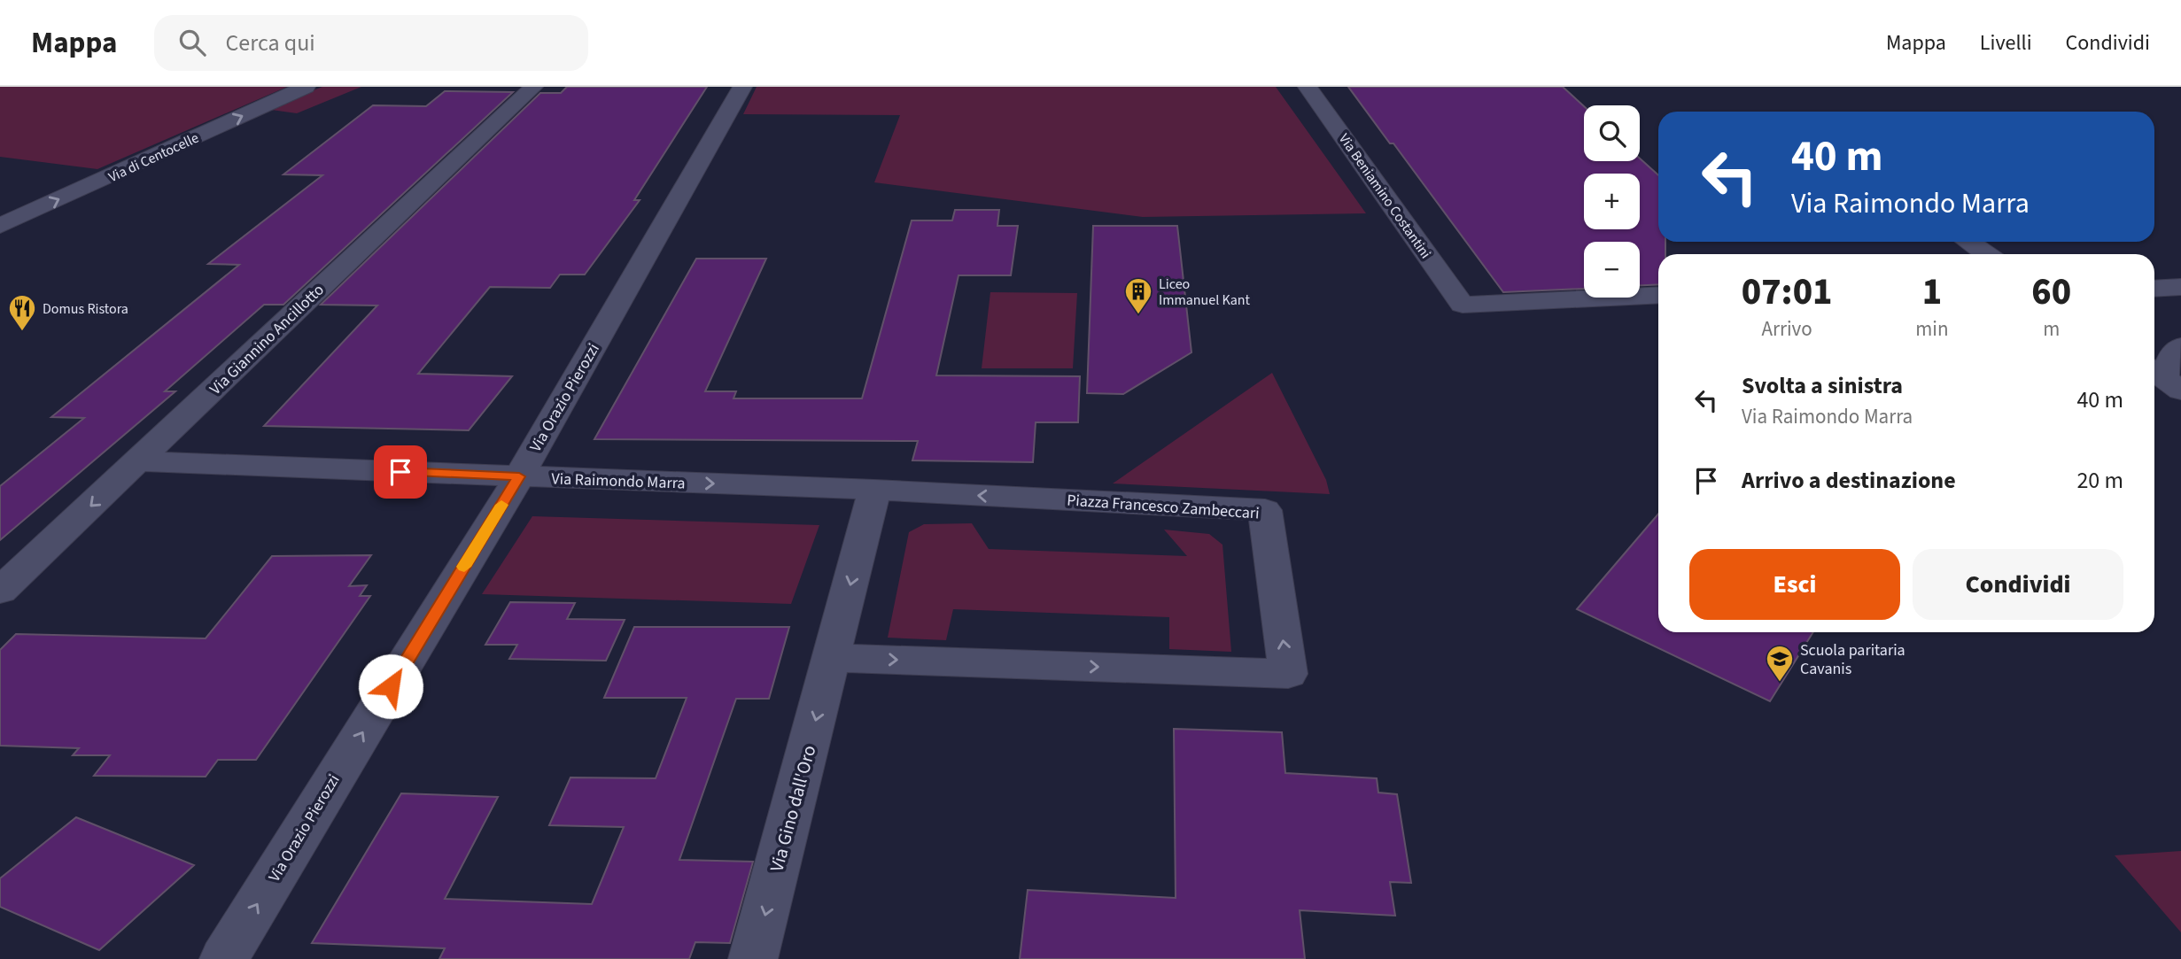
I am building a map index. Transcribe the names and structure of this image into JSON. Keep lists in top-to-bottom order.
{
  "streets": {
    "street": [
      "Via di Centocelle",
      "Via Beniamino Costantini",
      "Via Giannino Ancillotto",
      "Via Orazio Pierozzi",
      "Via Raimondo Marra",
      "Piazza Francesco Zambeccari",
      "Via Gino dall'Oro"
    ]
  },
  "crossings": [
    ["Via Giannino Ancillotto", "Via Raimondo Marra"],
    ["Via Orazio Pierozzi", "Via Raimondo Marra"],
    ["Via Raimondo Marra", "Piazza Francesco Zambeccari"],
    ["Piazza Francesco Zambeccari", "Via Gino dall'Oro"]
  ],
  "one_way": [
    "Via di Centocelle",
    "Via Orazio Pierozzi",
    "Via Raimondo Marra",
    "Via Gino dall'Oro"
  ],
  "places": {
    "building": ["Liceo Immanuel Kant"],
    "restaurant": ["Domus Ristora"],
    "school or university": ["Scuola paritaria Cavanis"]
  },
  "page": {
    "header": "Mappa",
    "search": "Cerca qui",
    "nav": ["Mappa", "Livelli", "Condividi"],
    "map_buttons": ["+", "−"],
    "turn": ["40 m", "Via Raimondo Marra"],
    "eta": [
      "07:01",
      "Arrivo",
      "1",
      "min",
      "60",
      "m"
    ],
    "list": [
      {
        "name": "Svolta a sinistra",
        "note": "Via Raimondo Marra",
        "value": "40 m"
      },
      {
        "name": "Arrivo a destinazione",
        "value": "20 m"
      }
    ],
    "buttons": ["Esci", "Condividi"]
  }
}
